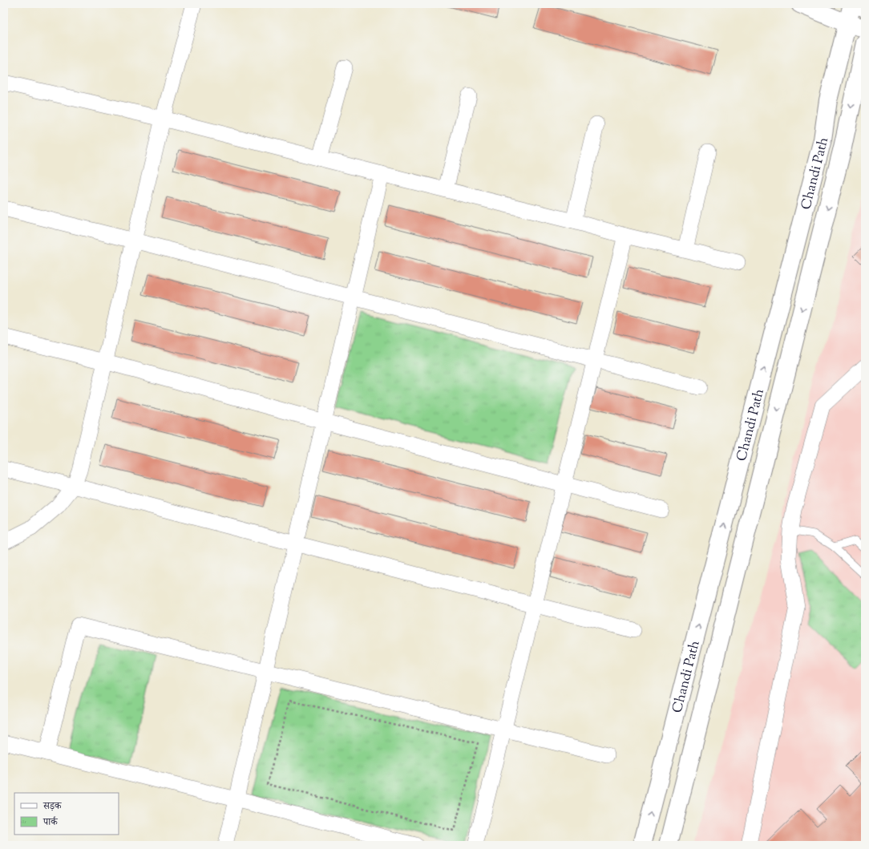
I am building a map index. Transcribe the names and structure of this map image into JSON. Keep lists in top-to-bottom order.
{
  "streets": {
    "main road": ["Chandi Path"]
  },
  "legend": ["सड़क", "पार्क"]
}
